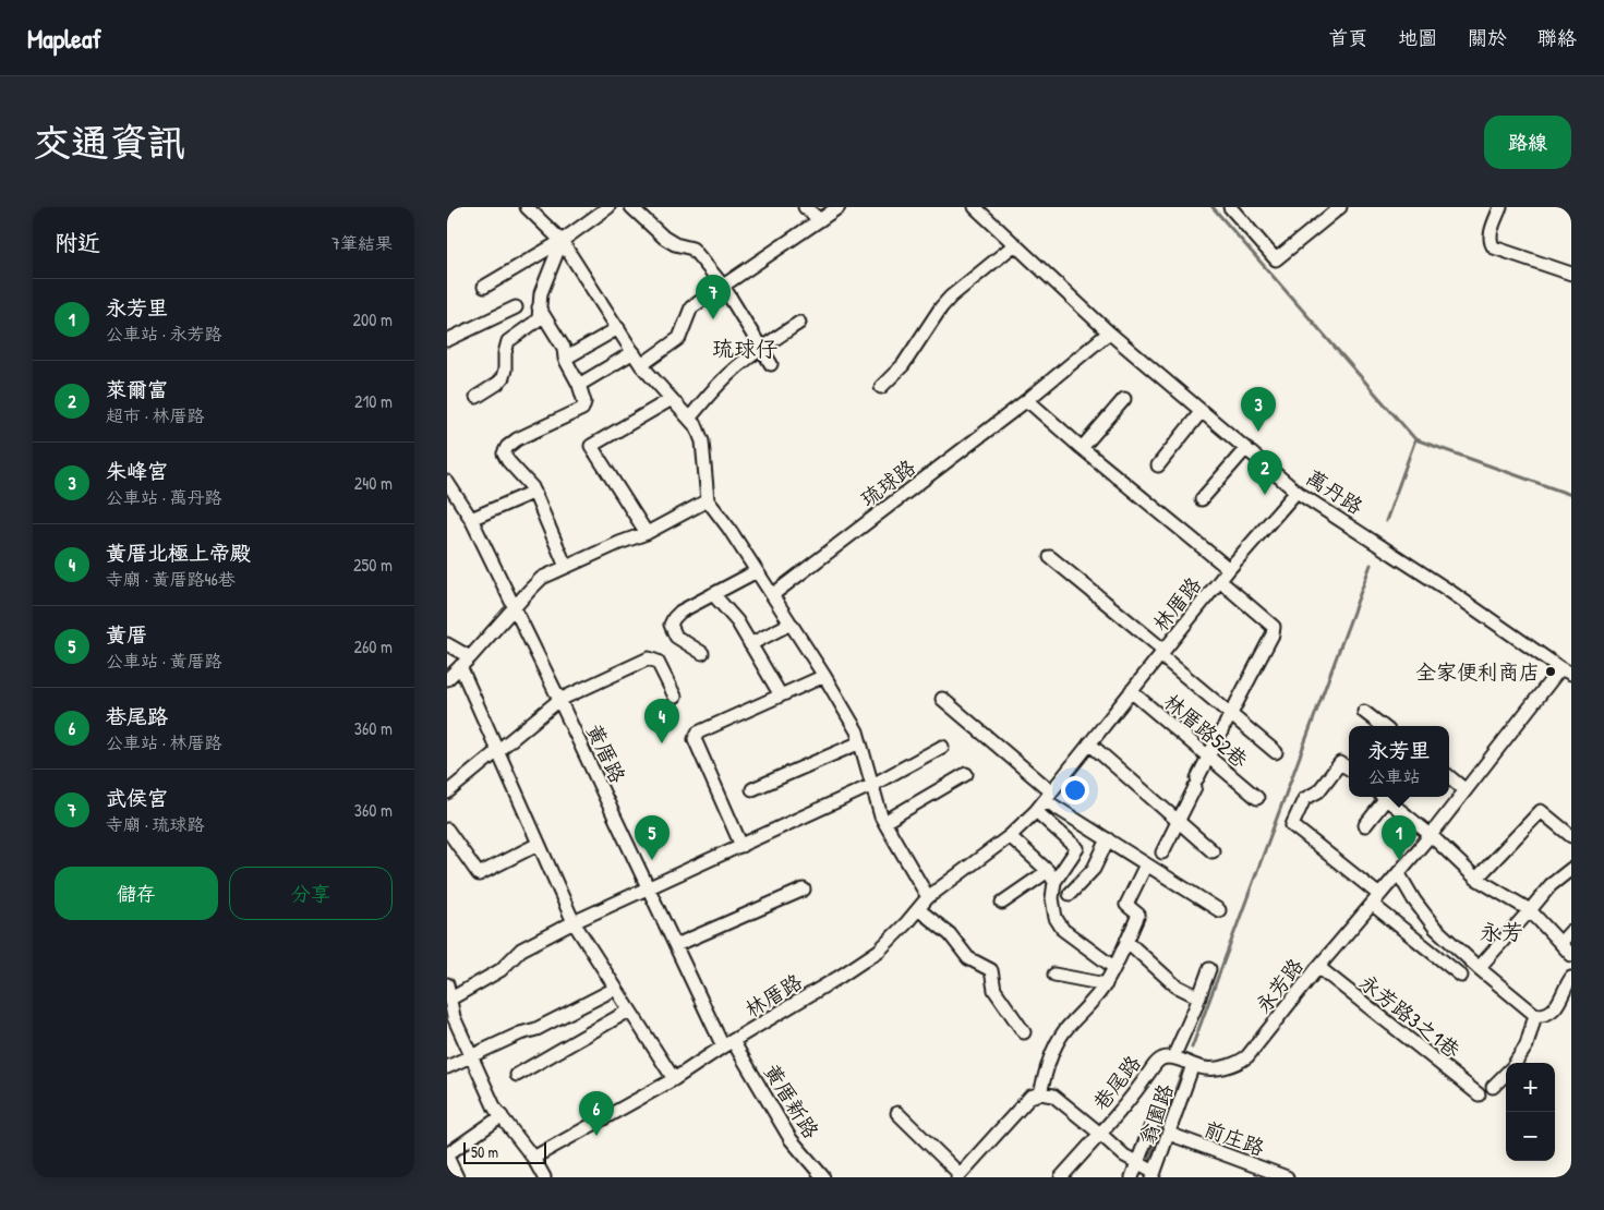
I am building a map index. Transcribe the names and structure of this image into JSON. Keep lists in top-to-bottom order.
{
  "streets": {
    "street": [
      "琉球路",
      "萬丹路",
      "林厝路",
      "林厝路52巷",
      "黃厝路",
      "永芳路",
      "永芳路3之1巷",
      "巷尾路",
      "黃厝新路",
      "翁園路",
      "前庄路"
    ]
  },
  "crossings": [
    ["琉球路", "萬丹路"],
    ["萬丹路", "林厝路"],
    ["萬丹路", "永芳路"],
    ["林厝路", "林厝路52巷"],
    ["林厝路", "黃厝路"],
    ["林厝路", "黃厝新路"],
    ["黃厝路", "黃厝新路"],
    ["永芳路", "永芳路3之1巷"],
    ["永芳路", "巷尾路"],
    ["永芳路", "翁園路"],
    ["巷尾路", "翁園路"],
    ["翁園路", "前庄路"]
  ],
  "districts": ["琉球仔", "永芳"],
  "places": ["全家便利商店"],
  "scale_bar": "50 m",
  "page": {
    "header": "Mapleaf",
    "nav": [
      "首頁",
      "地圖",
      "關於",
      "聯絡"
    ],
    "buttons": [
      "路線",
      ["儲存", "分享"]
    ],
    "title": "交通資訊",
    "heading": ["附近", "7筆結果"],
    "pins": [
      "7",
      "3",
      "2",
      "4",
      "1",
      "5",
      "6"
    ],
    "list": [
      {
        "mark": "1",
        "name": "永芳里",
        "note": "公車站 · 永芳路",
        "value": "200 m"
      },
      {
        "mark": "2",
        "name": "萊爾富",
        "note": "超市 · 林厝路",
        "value": "210 m"
      },
      {
        "mark": "3",
        "name": "朱峰宮",
        "note": "公車站 · 萬丹路",
        "value": "240 m"
      },
      {
        "mark": "4",
        "name": "黃厝北極上帝殿",
        "note": "寺廟 · 黃厝路46巷",
        "value": "250 m"
      },
      {
        "mark": "5",
        "name": "黃厝",
        "note": "公車站 · 黃厝路",
        "value": "260 m"
      },
      {
        "mark": "6",
        "name": "巷尾路",
        "note": "公車站 · 林厝路",
        "value": "360 m"
      },
      {
        "mark": "7",
        "name": "武侯宮",
        "note": "寺廟 · 琉球路",
        "value": "360 m"
      }
    ],
    "popup": ["永芳里", "公車站"],
    "map_buttons": ["+", "−"],
    "scale": "50 m"
  }
}
